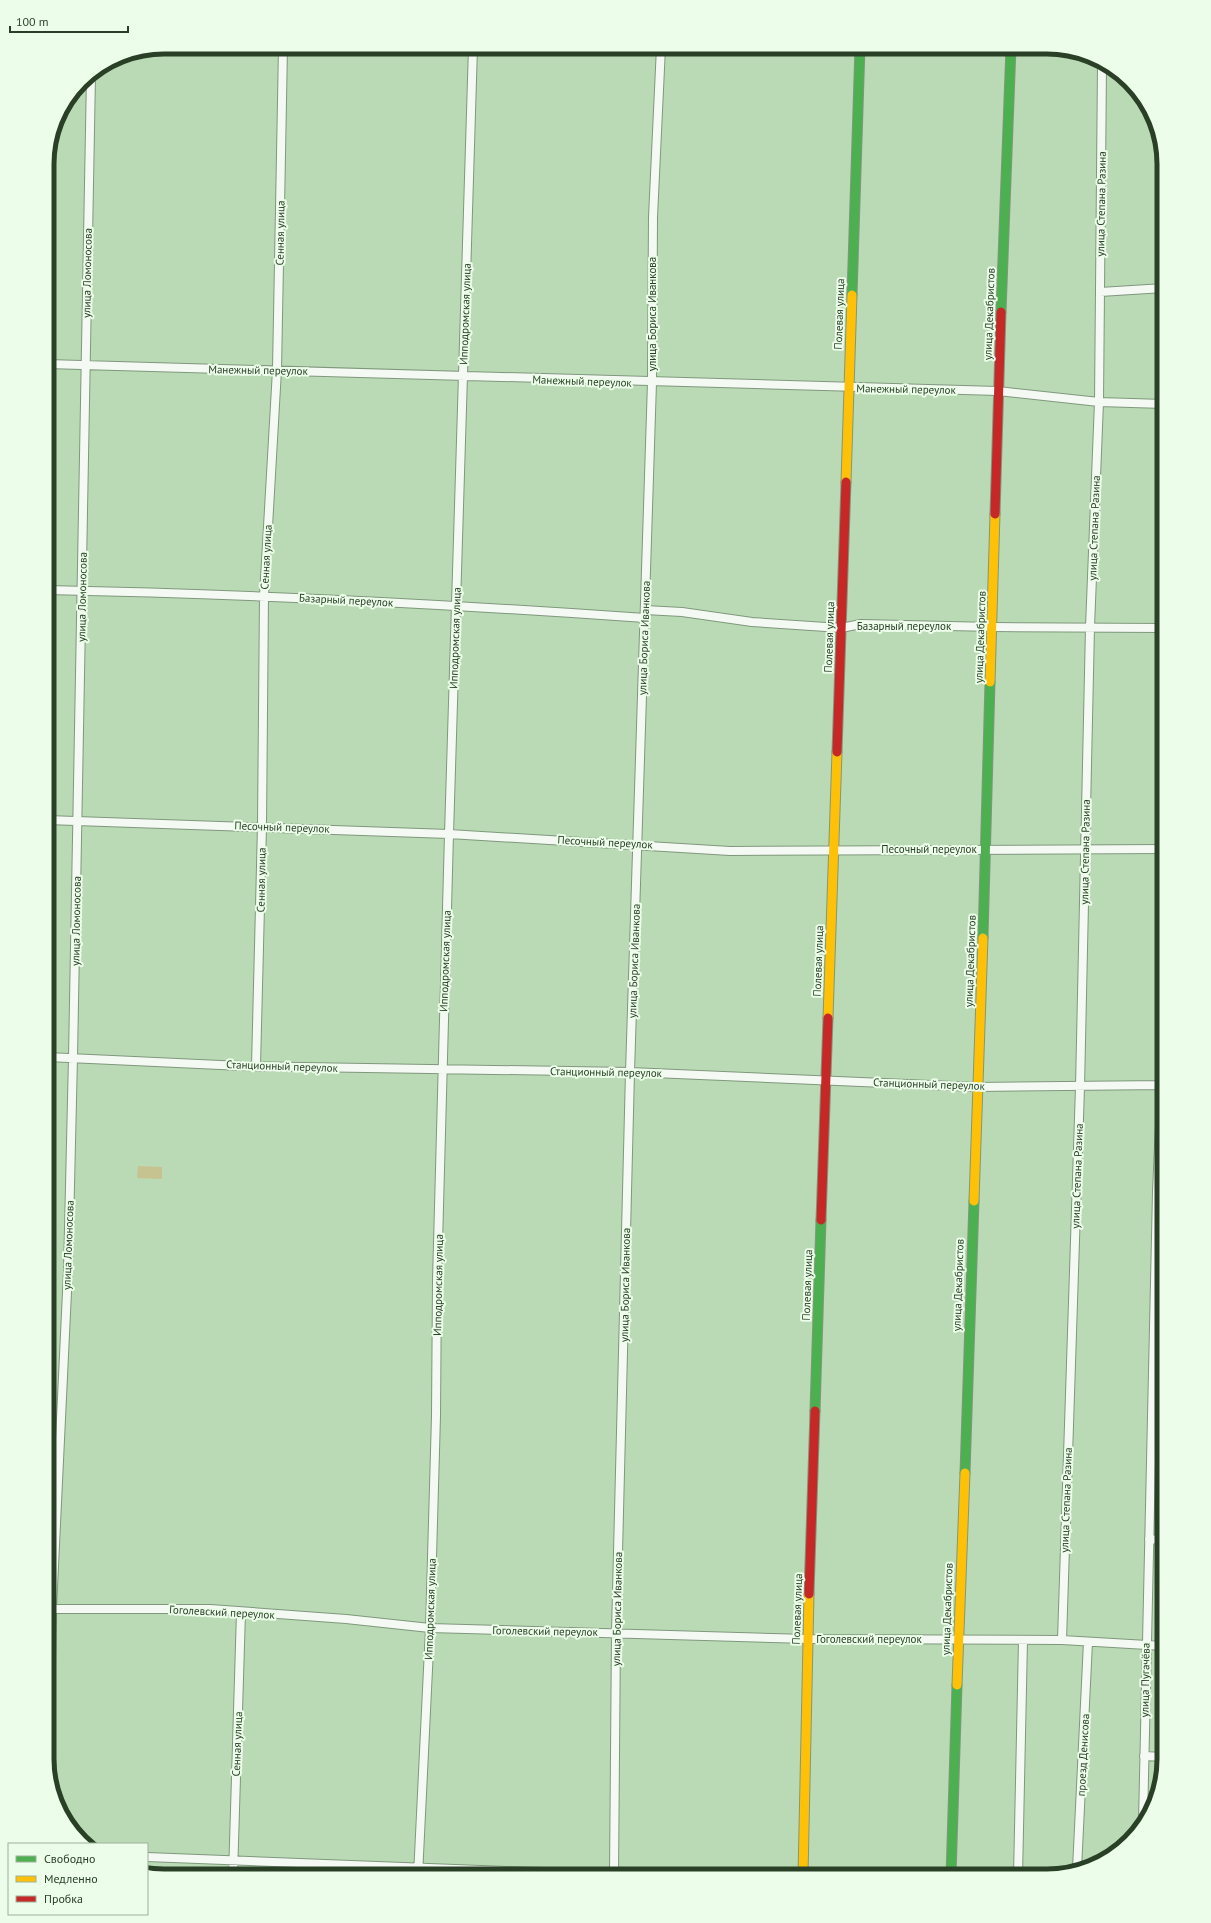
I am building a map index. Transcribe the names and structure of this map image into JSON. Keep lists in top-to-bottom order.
{
  "streets": {
    "street": [
      "улица Степана Разина",
      "Сенная улица",
      "улица Ломоносова",
      "Ипподромская улица",
      "улица Бориса Иванкова",
      "Полевая улица",
      "улица Декабристов",
      "Манежный переулок",
      "Базарный переулок",
      "Песочный переулок",
      "Станционный переулок",
      "Гоголевский переулок",
      "улица Пугачёва",
      "проезд Денисова"
    ]
  },
  "crossings": [
    ["улица Степана Разина", "Манежный переулок"],
    ["улица Степана Разина", "Базарный переулок"],
    ["улица Степана Разина", "Песочный переулок"],
    ["улица Степана Разина", "Станционный переулок"],
    ["улица Степана Разина", "Гоголевский переулок"],
    ["Сенная улица", "Манежный переулок"],
    ["Сенная улица", "Базарный переулок"],
    ["Сенная улица", "Песочный переулок"],
    ["Сенная улица", "Станционный переулок"],
    ["Сенная улица", "Гоголевский переулок"],
    ["улица Ломоносова", "Манежный переулок"],
    ["улица Ломоносова", "Базарный переулок"],
    ["улица Ломоносова", "Песочный переулок"],
    ["улица Ломоносова", "Станционный переулок"],
    ["Ипподромская улица", "Манежный переулок"],
    ["Ипподромская улица", "Базарный переулок"],
    ["Ипподромская улица", "Песочный переулок"],
    ["Ипподромская улица", "Станционный переулок"],
    ["Ипподромская улица", "Гоголевский переулок"],
    ["улица Бориса Иванкова", "Манежный переулок"],
    ["улица Бориса Иванкова", "Базарный переулок"],
    ["улица Бориса Иванкова", "Песочный переулок"],
    ["улица Бориса Иванкова", "Станционный переулок"],
    ["улица Бориса Иванкова", "Гоголевский переулок"],
    ["Полевая улица", "Манежный переулок"],
    ["Полевая улица", "Базарный переулок"],
    ["Полевая улица", "Песочный переулок"],
    ["Полевая улица", "Станционный переулок"],
    ["Полевая улица", "Гоголевский переулок"],
    ["улица Декабристов", "Манежный переулок"],
    ["улица Декабристов", "Базарный переулок"],
    ["улица Декабристов", "Песочный переулок"],
    ["улица Декабристов", "Станционный переулок"],
    ["улица Декабристов", "Гоголевский переулок"],
    ["Гоголевский переулок", "улица Пугачёва"],
    ["Гоголевский переулок", "проезд Денисова"]
  ],
  "legend": ["Свободно", "Медленно", "Пробка"],
  "scale_bar": "100 m"
}
